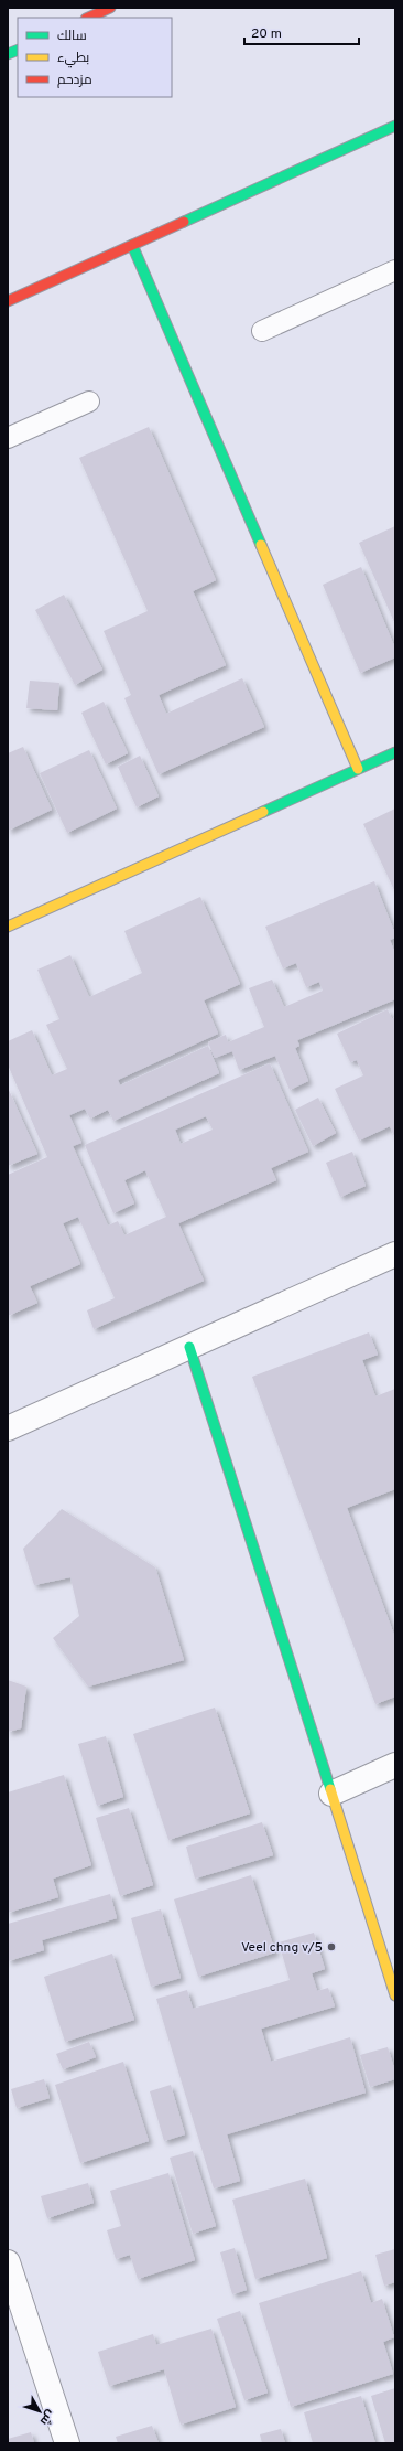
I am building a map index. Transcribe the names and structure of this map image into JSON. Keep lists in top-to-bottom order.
{
  "places": ["Veel chng v/5"],
  "legend": ["سالك", "بطيء", "مزدحم"],
  "scale_bar": "20 m",
  "north": "bottom right"
}
